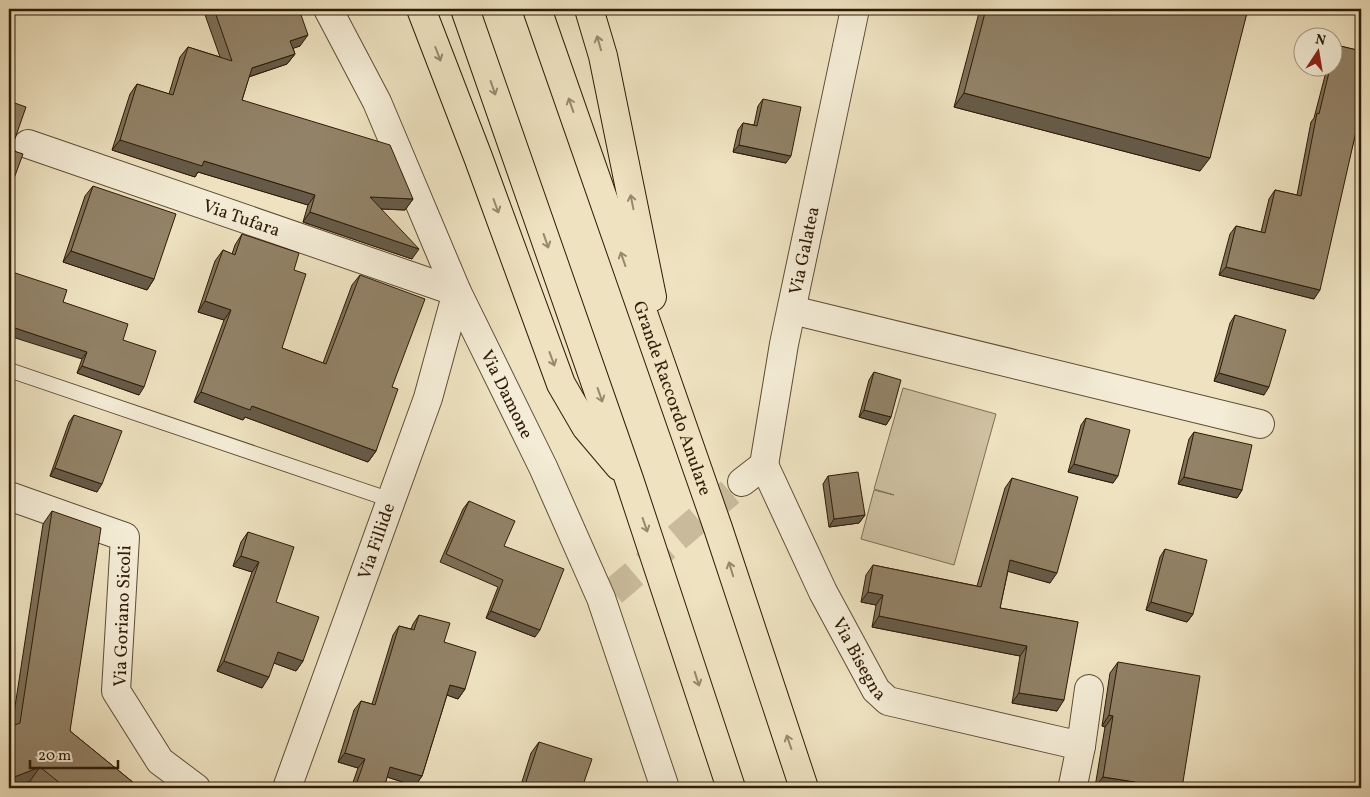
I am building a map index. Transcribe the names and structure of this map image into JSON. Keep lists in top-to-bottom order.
{
  "streets": {
    "highway": ["Grande Raccordo Anulare"],
    "street": [
      "Via Tufara",
      "Via Galatea",
      "Via Damone",
      "Via Fillide",
      "Via Goriano Sicoli",
      "Via Bisegna"
    ]
  },
  "crossings": [
    ["Via Tufara", "Via Damone"],
    ["Via Tufara", "Via Fillide"],
    ["Via Galatea", "Via Bisegna"],
    ["Via Damone", "Via Fillide"]
  ],
  "scale_bar": "20 m",
  "north": "top"
}
